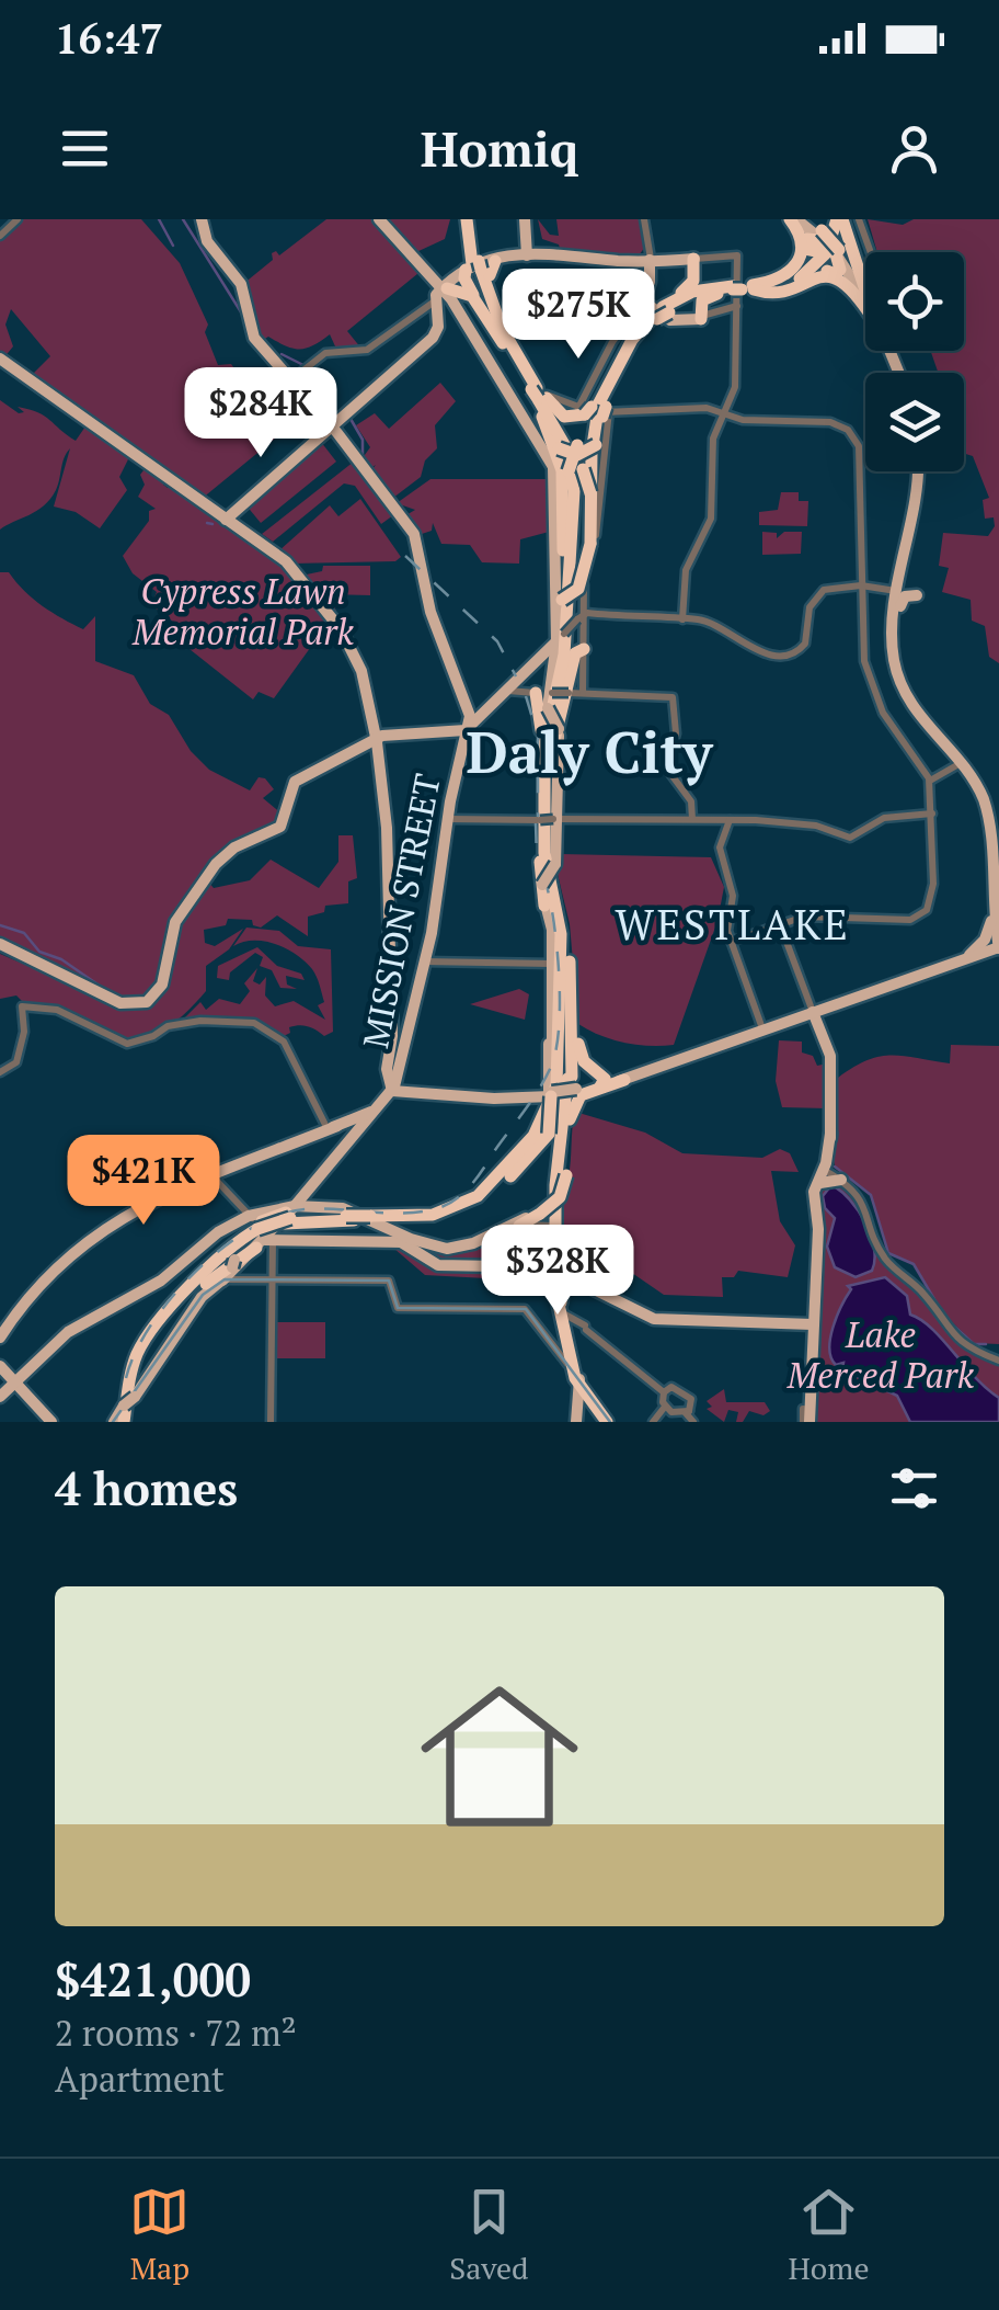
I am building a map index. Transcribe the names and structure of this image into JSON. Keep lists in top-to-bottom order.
{
  "streets": {
    "main road": ["MISSION STREET"]
  },
  "districts": ["Daly City", "WESTLAKE"],
  "parks": ["Cypress Lawn Memorial Park", "Lake Merced Park"],
  "page": {
    "status": "16:47",
    "header": "Homiq",
    "price": [
      "$275K",
      "$284K",
      "$421K",
      "$328K"
    ],
    "heading": "4 homes",
    "list": [
      {
        "name": "$421,000",
        "note": "2 rooms · 72 m² · Apartment"
      }
    ],
    "tabs": ["Map", "Saved", "Home"]
  }
}
